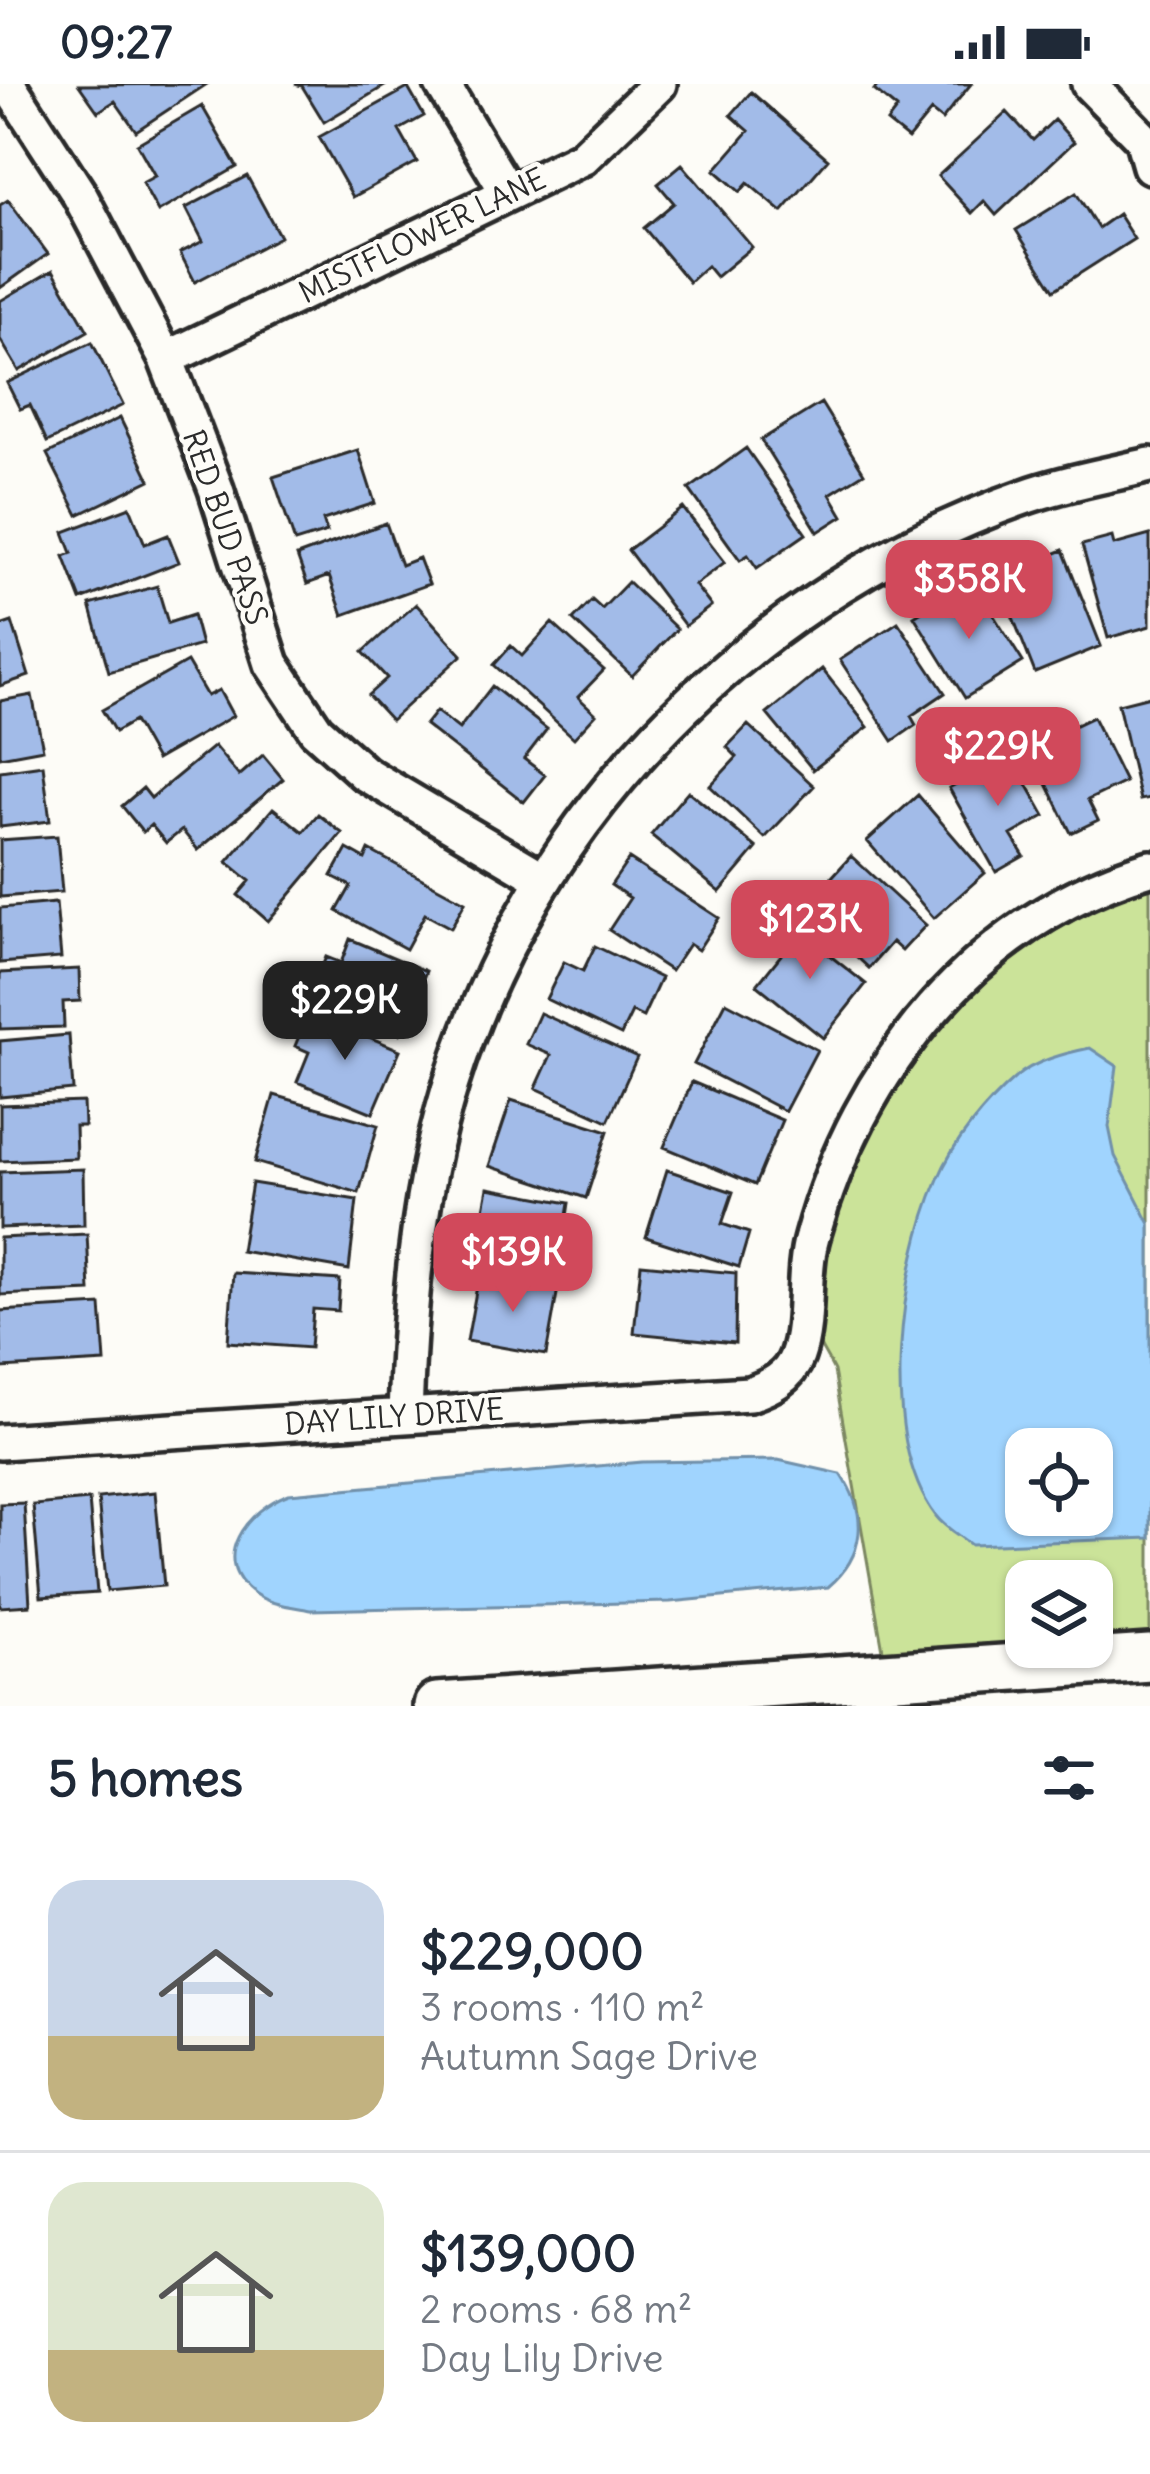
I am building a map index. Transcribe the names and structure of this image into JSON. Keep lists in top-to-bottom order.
{
  "streets": {
    "street": ["MISTFLOWER LANE", "RED BUD PASS", "DAY LILY DRIVE"]
  },
  "crossings": [
    ["MISTFLOWER LANE", "RED BUD PASS"]
  ],
  "page": {
    "status": "09:27",
    "price": [
      "$358K",
      "$229K",
      "$123K",
      "$229K",
      "$139K"
    ],
    "heading": "5 homes",
    "list": [
      {
        "name": "$229,000",
        "note": "3 rooms · 110 m² · Autumn Sage Drive"
      },
      {
        "name": "$139,000",
        "note": "2 rooms · 68 m² · Day Lily Drive"
      }
    ]
  }
}
